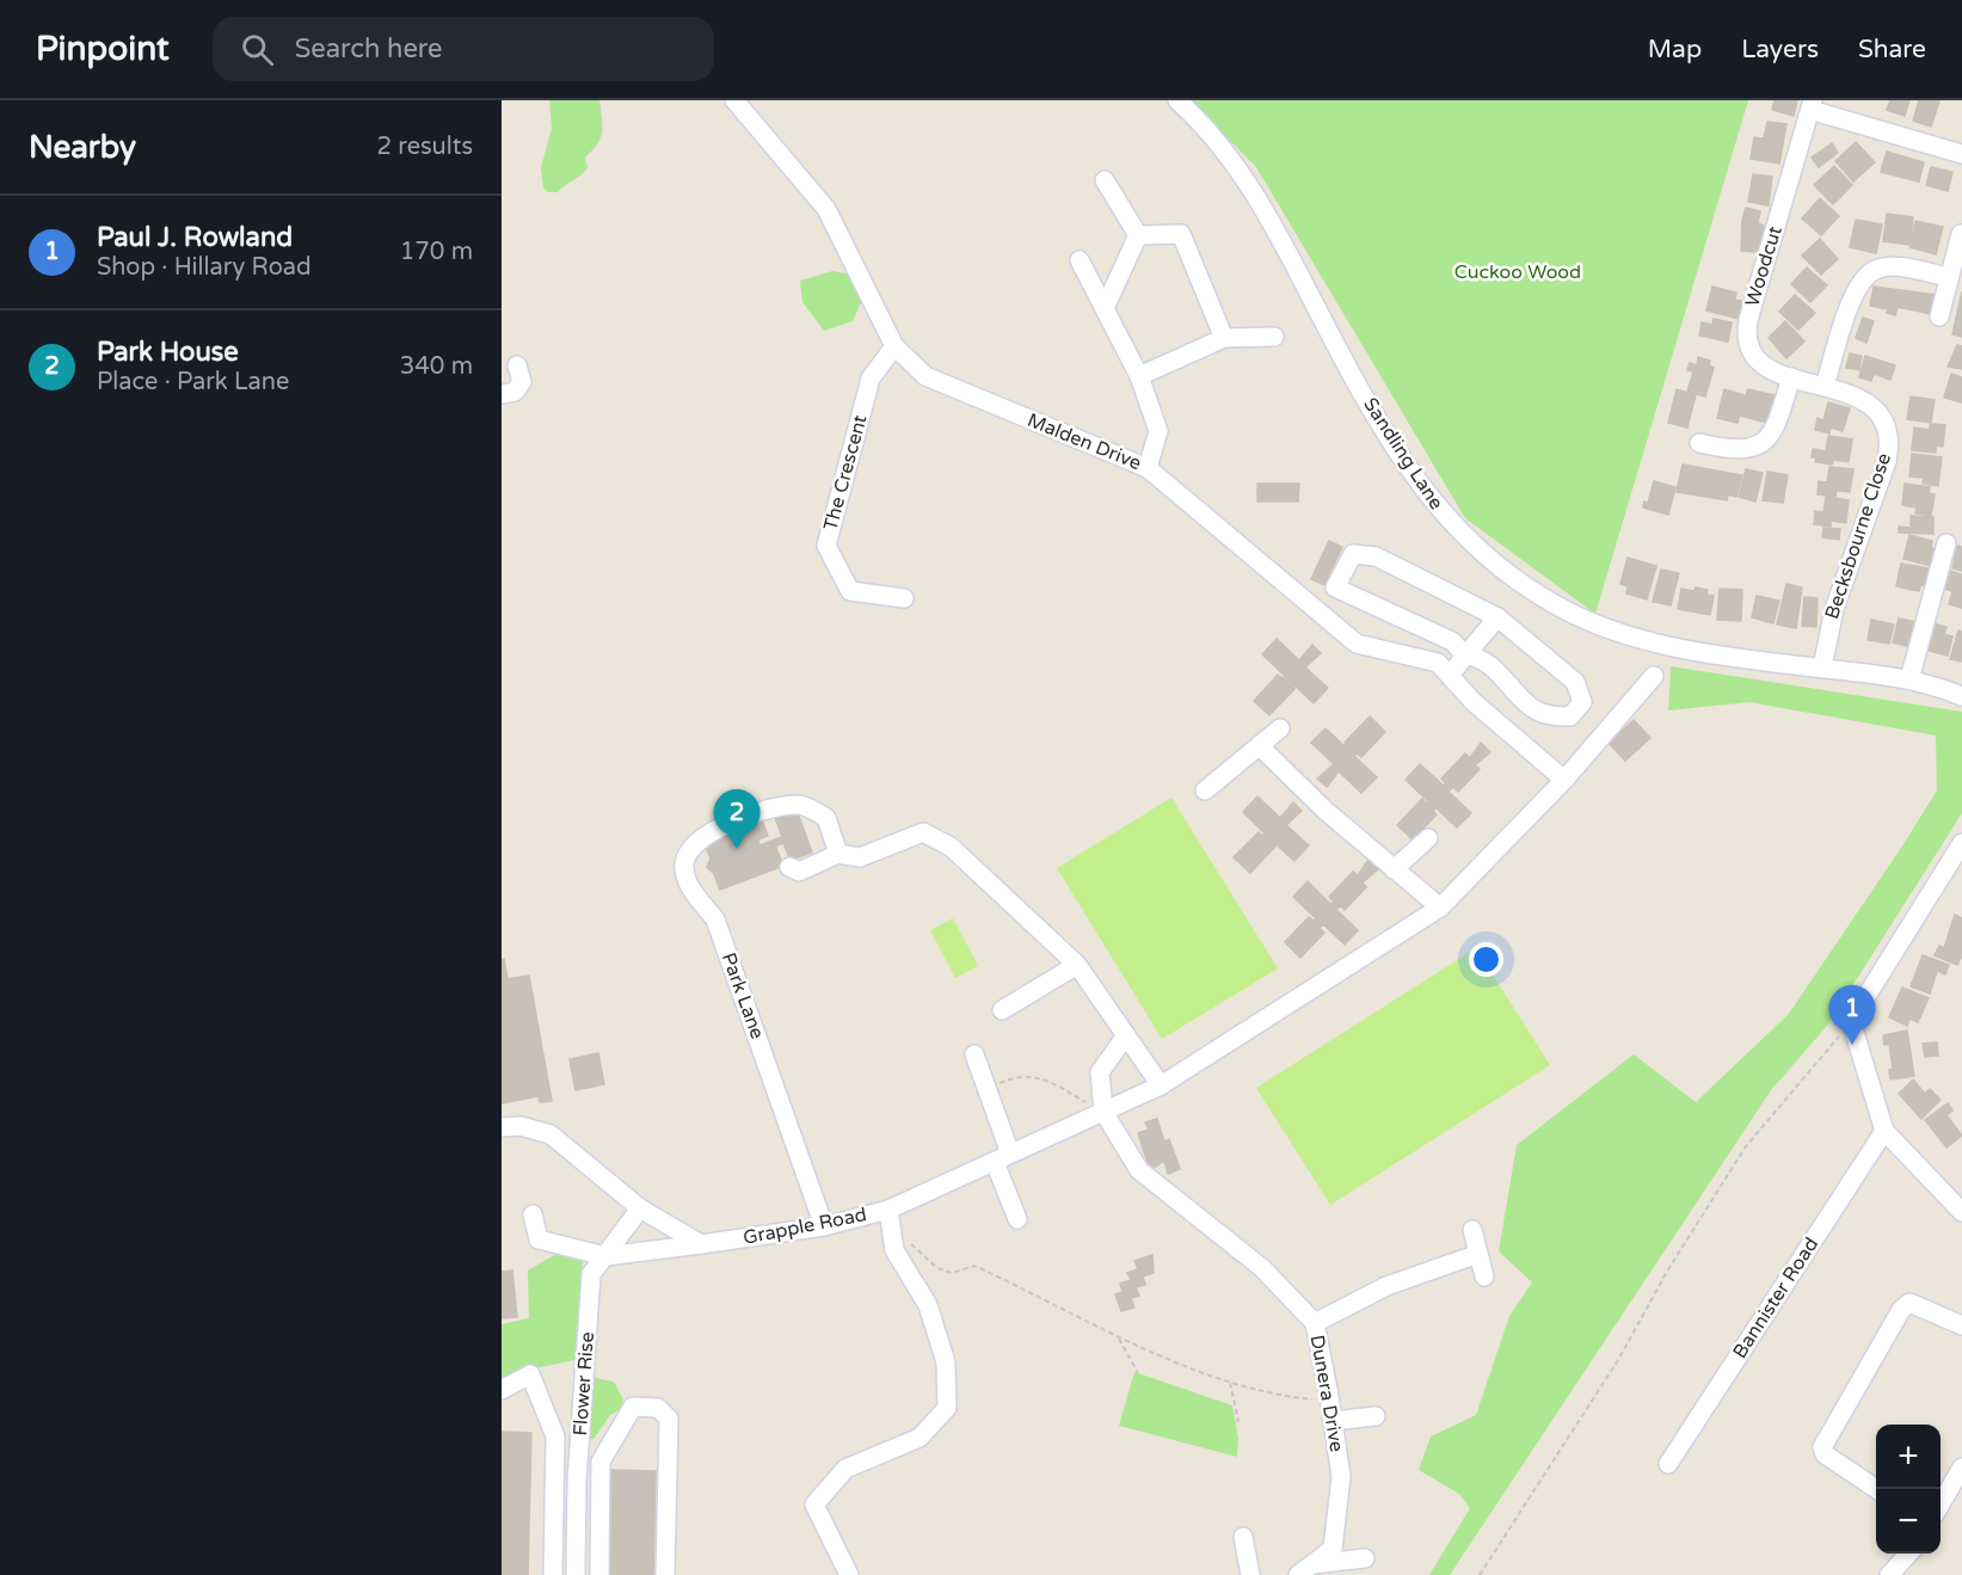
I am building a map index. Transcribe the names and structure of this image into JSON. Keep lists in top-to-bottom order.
{
  "streets": {
    "street": [
      "Woodcut",
      "Malden Drive",
      "Sandling Lane",
      "The Crescent",
      "Becksbourne Close",
      "Park Lane",
      "Grapple Road",
      "Bannister Road",
      "Flower Rise",
      "Dunera Drive"
    ]
  },
  "crossings": [
    ["Woodcut", "Becksbourne Close"],
    ["Malden Drive", "The Crescent"],
    ["Malden Drive", "Grapple Road"],
    ["Sandling Lane", "Becksbourne Close"],
    ["Park Lane", "Grapple Road"],
    ["Grapple Road", "Flower Rise"],
    ["Grapple Road", "Dunera Drive"]
  ],
  "parks": ["Cuckoo Wood"],
  "page": {
    "header": "Pinpoint",
    "search": "Search here",
    "nav": ["Map", "Layers", "Share"],
    "heading": ["Nearby", "2 results"],
    "list": [
      {
        "mark": "1",
        "name": "Paul J. Rowland",
        "note": "Shop · Hillary Road",
        "value": "170 m"
      },
      {
        "mark": "2",
        "name": "Park House",
        "note": "Place · Park Lane",
        "value": "340 m"
      }
    ],
    "pins": ["2", "1"],
    "map_buttons": ["+", "−"]
  }
}
